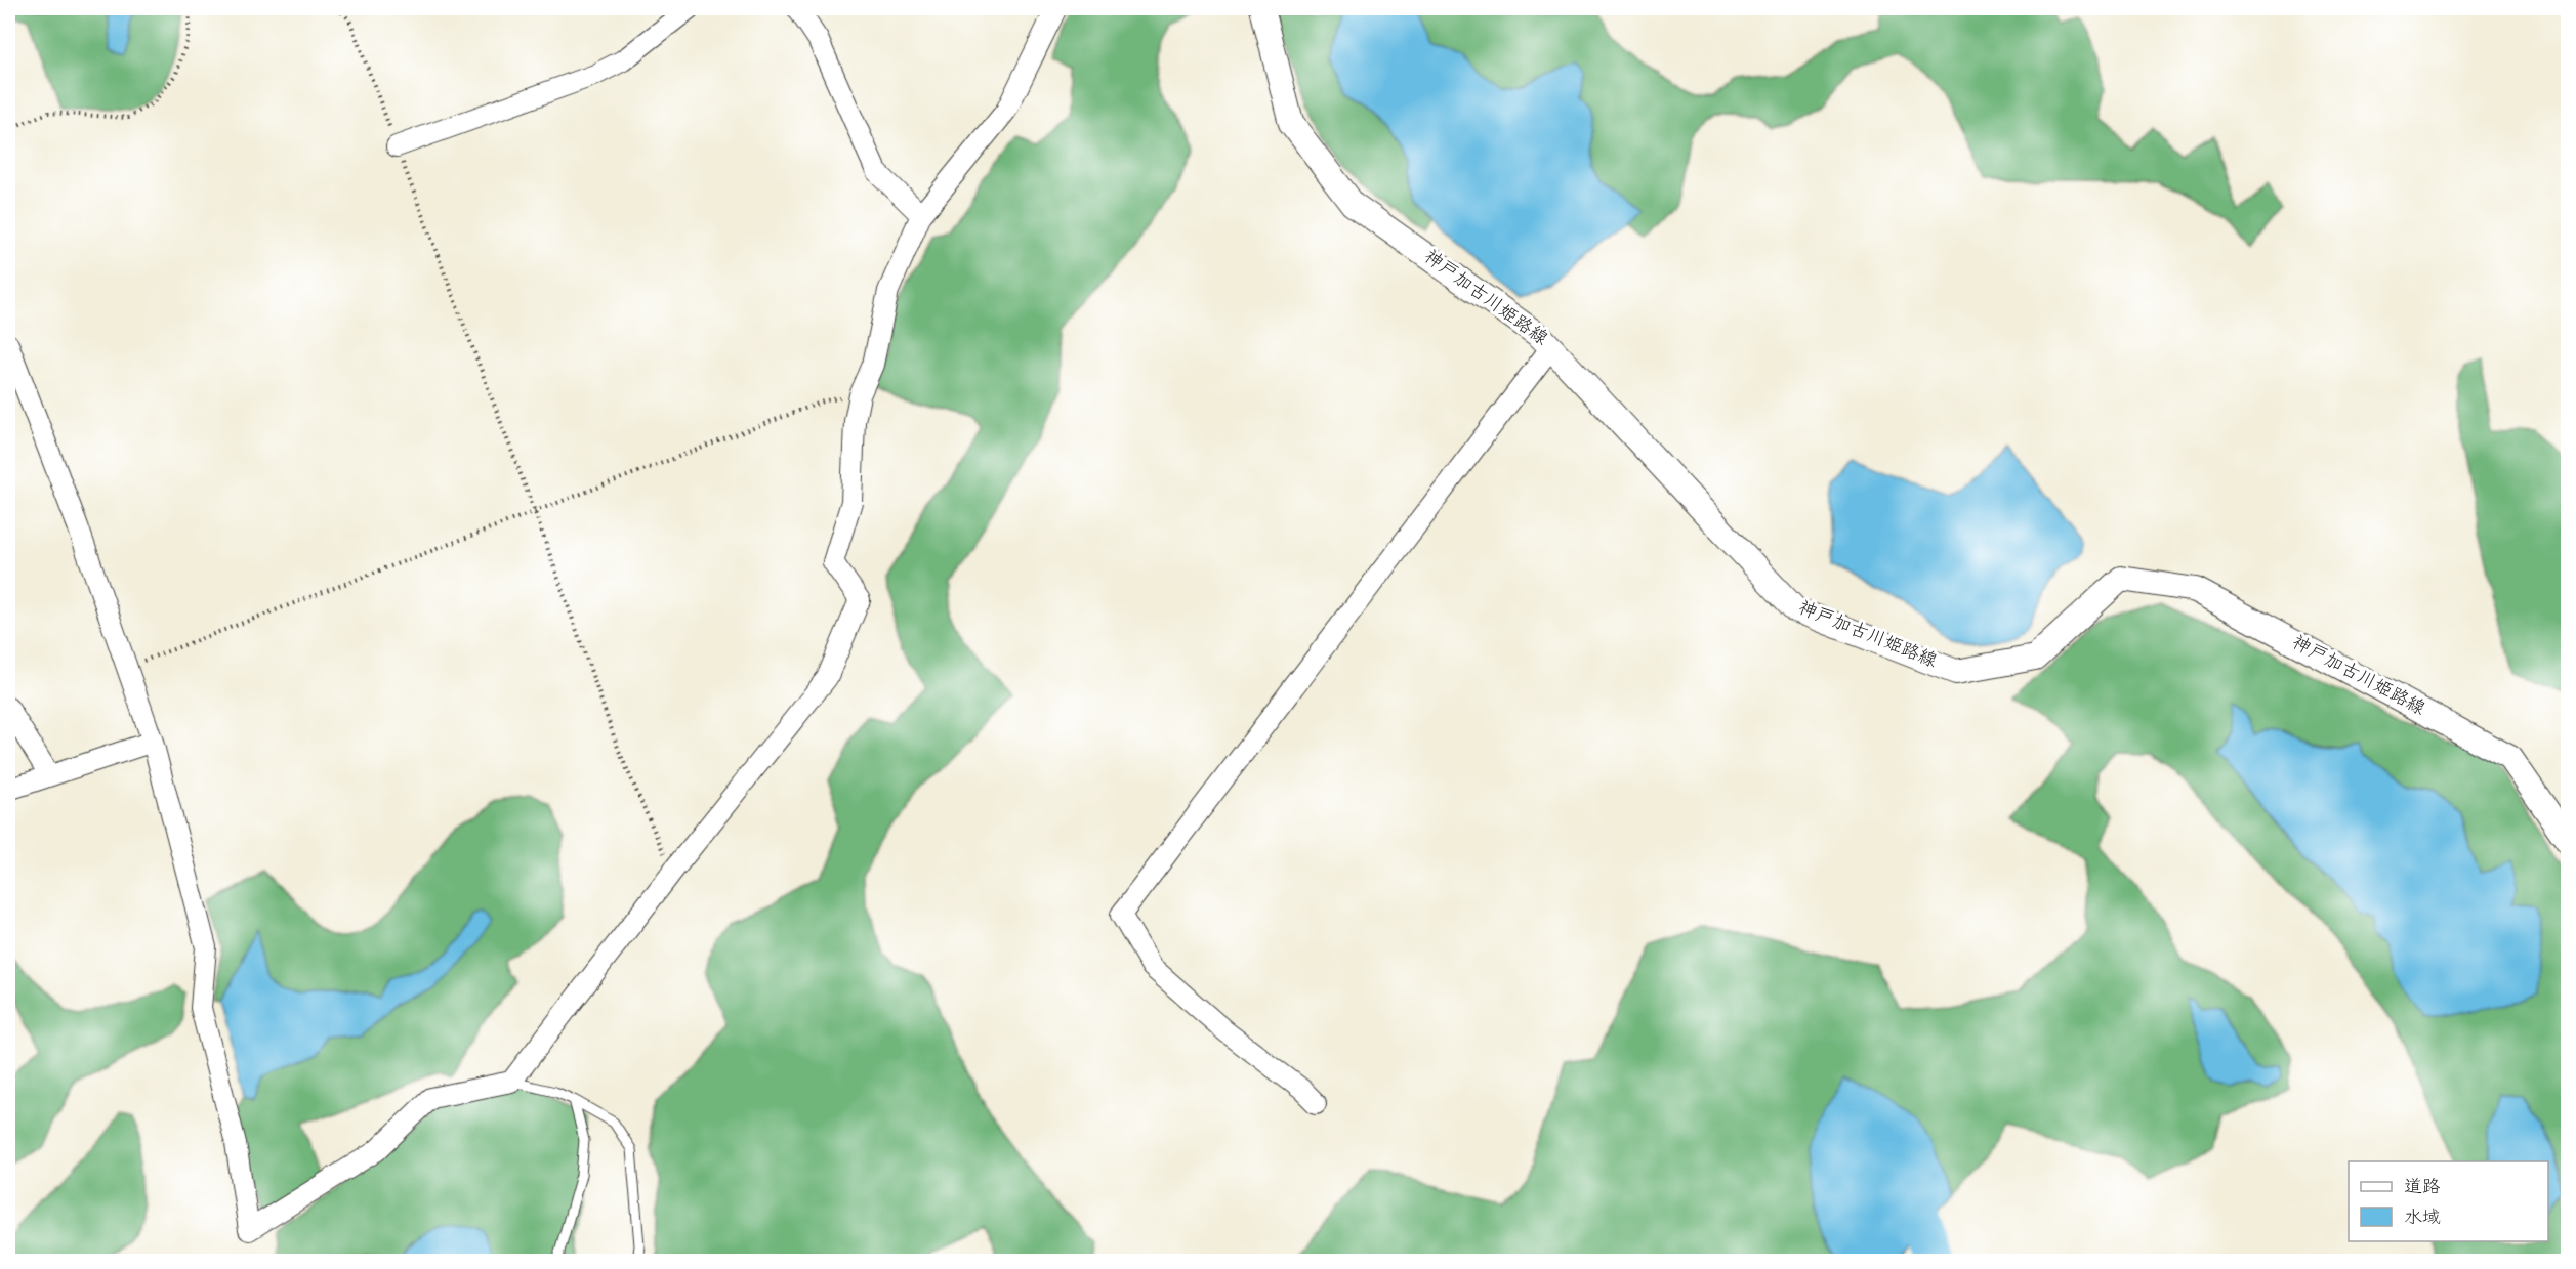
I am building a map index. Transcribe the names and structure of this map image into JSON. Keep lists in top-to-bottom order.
{
  "streets": {
    "street": ["神戸加古川姫路線"]
  },
  "legend": ["道路", "水域"]
}
